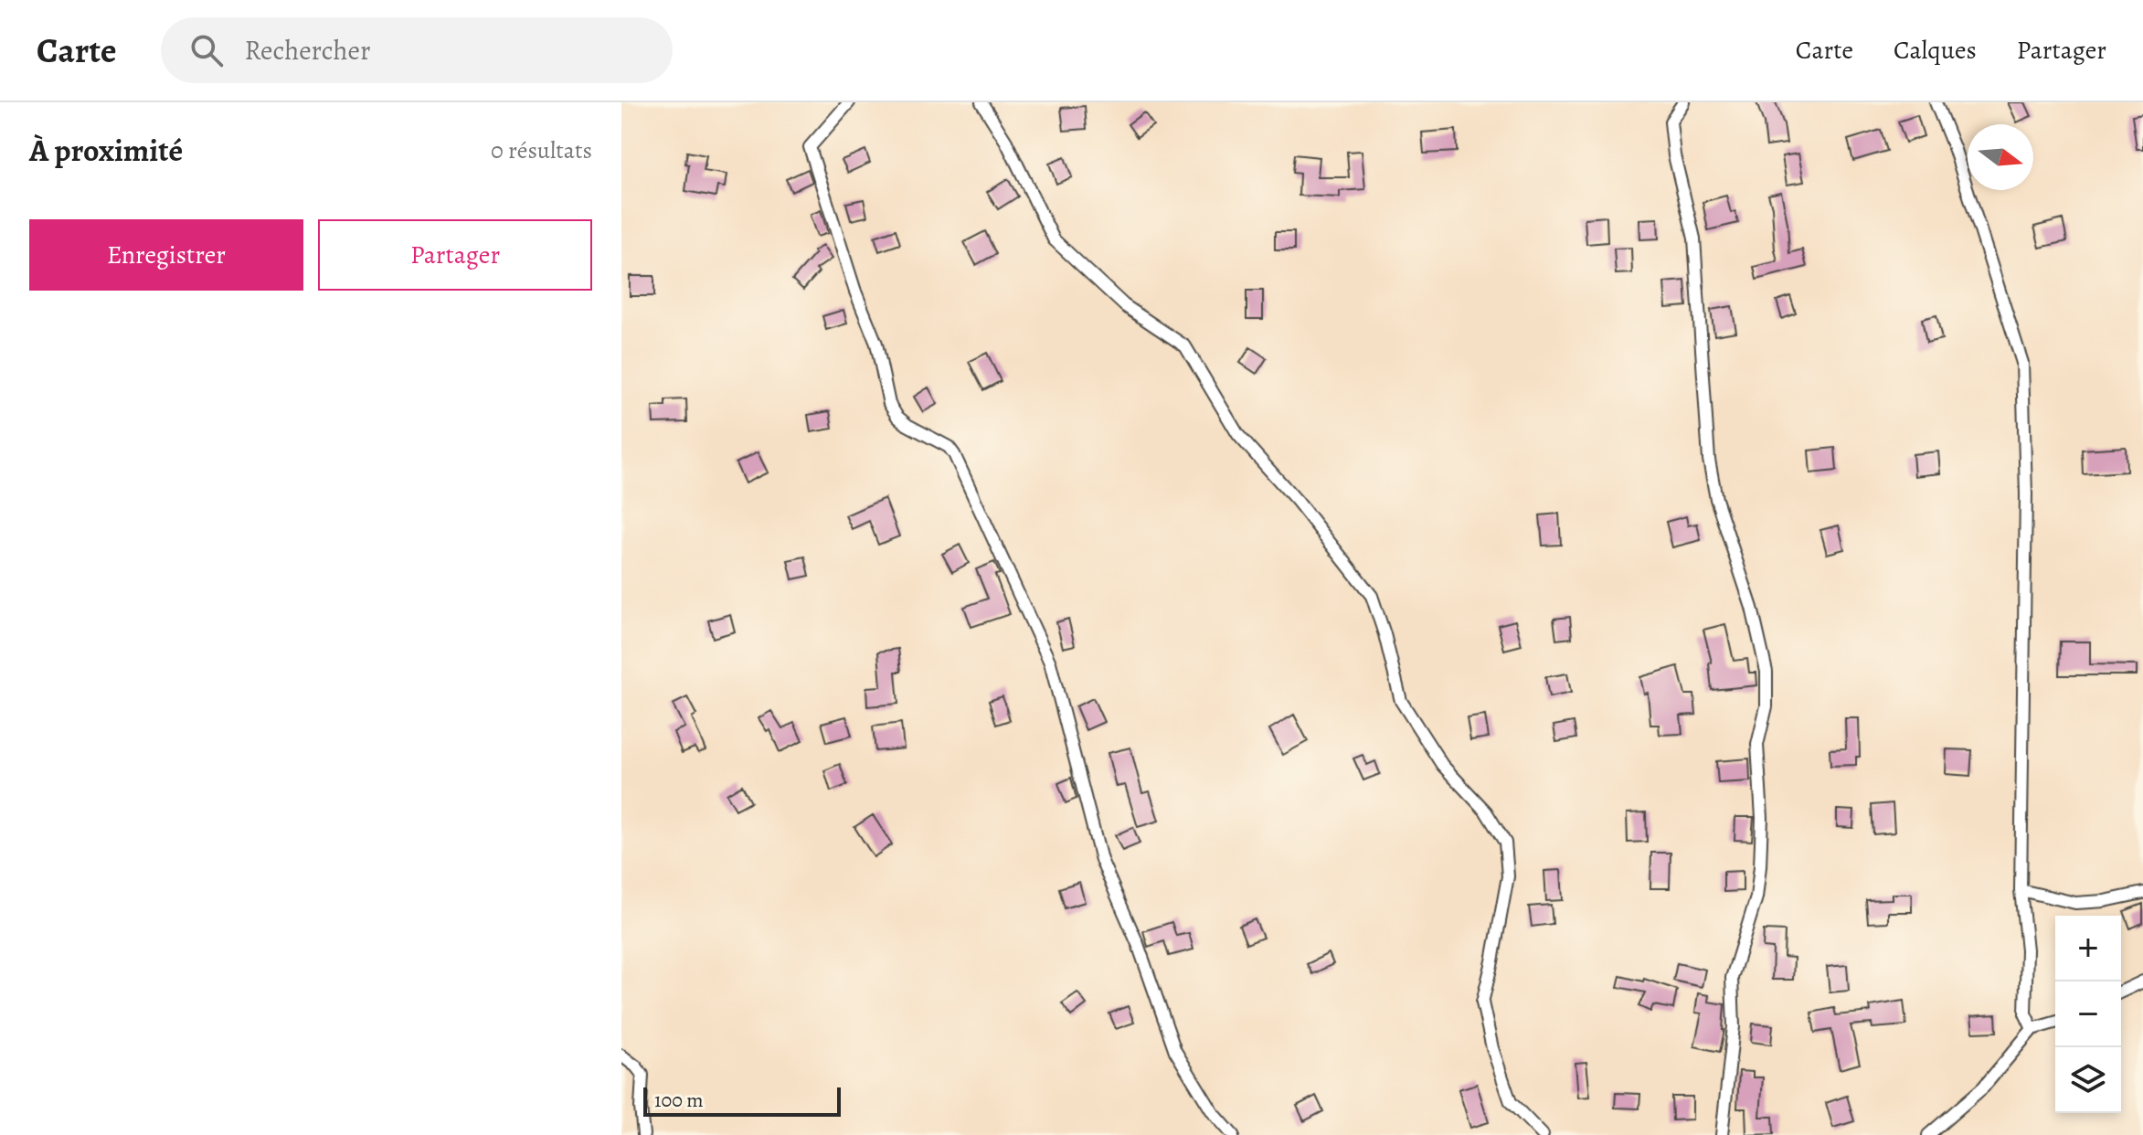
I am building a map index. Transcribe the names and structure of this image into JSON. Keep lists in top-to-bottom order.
{
  "scale_bar": "100 m",
  "north": "right",
  "page": {
    "header": "Carte",
    "search": "Rechercher",
    "nav": ["Carte", "Calques", "Partager"],
    "heading": ["À proximité", "0 résultats"],
    "buttons": ["Enregistrer", "Partager"],
    "map_buttons": ["+", "−"],
    "scale": "100 m"
  }
}
